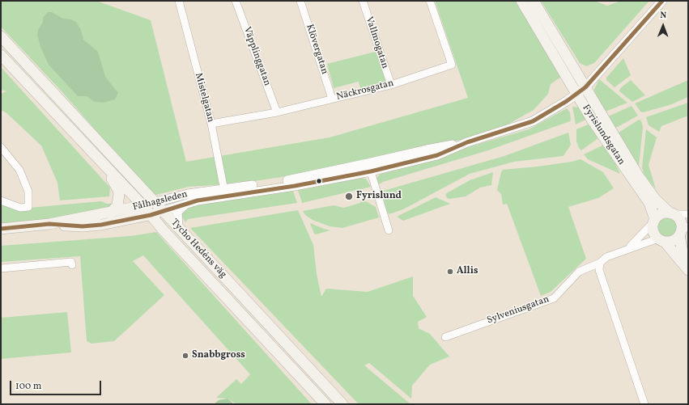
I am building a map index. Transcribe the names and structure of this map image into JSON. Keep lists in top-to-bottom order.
{
  "streets": {
    "main road": ["Fyrislundsgatan", "Fålhagsleden", "Tycho Hedéns väg"],
    "street": [
      "Vallmogatan",
      "Klövergatan",
      "Väpplinggatan",
      "Näckrosgatan",
      "Mistelgatan",
      "Sylveniusgatan"
    ]
  },
  "crossings": [
    ["Vallmogatan", "Näckrosgatan"],
    ["Klövergatan", "Näckrosgatan"],
    ["Väpplinggatan", "Näckrosgatan"],
    ["Näckrosgatan", "Mistelgatan"],
    ["Mistelgatan", "Fålhagsleden"],
    ["Fyrislundsgatan", "Fålhagsleden"],
    ["Fyrislundsgatan", "Sylveniusgatan"],
    ["Fålhagsleden", "Tycho Hedéns väg"]
  ],
  "places": ["Fyrislund", "Allis", "Snabbgross"],
  "scale_bar": "100 m",
  "north": "top"
}
